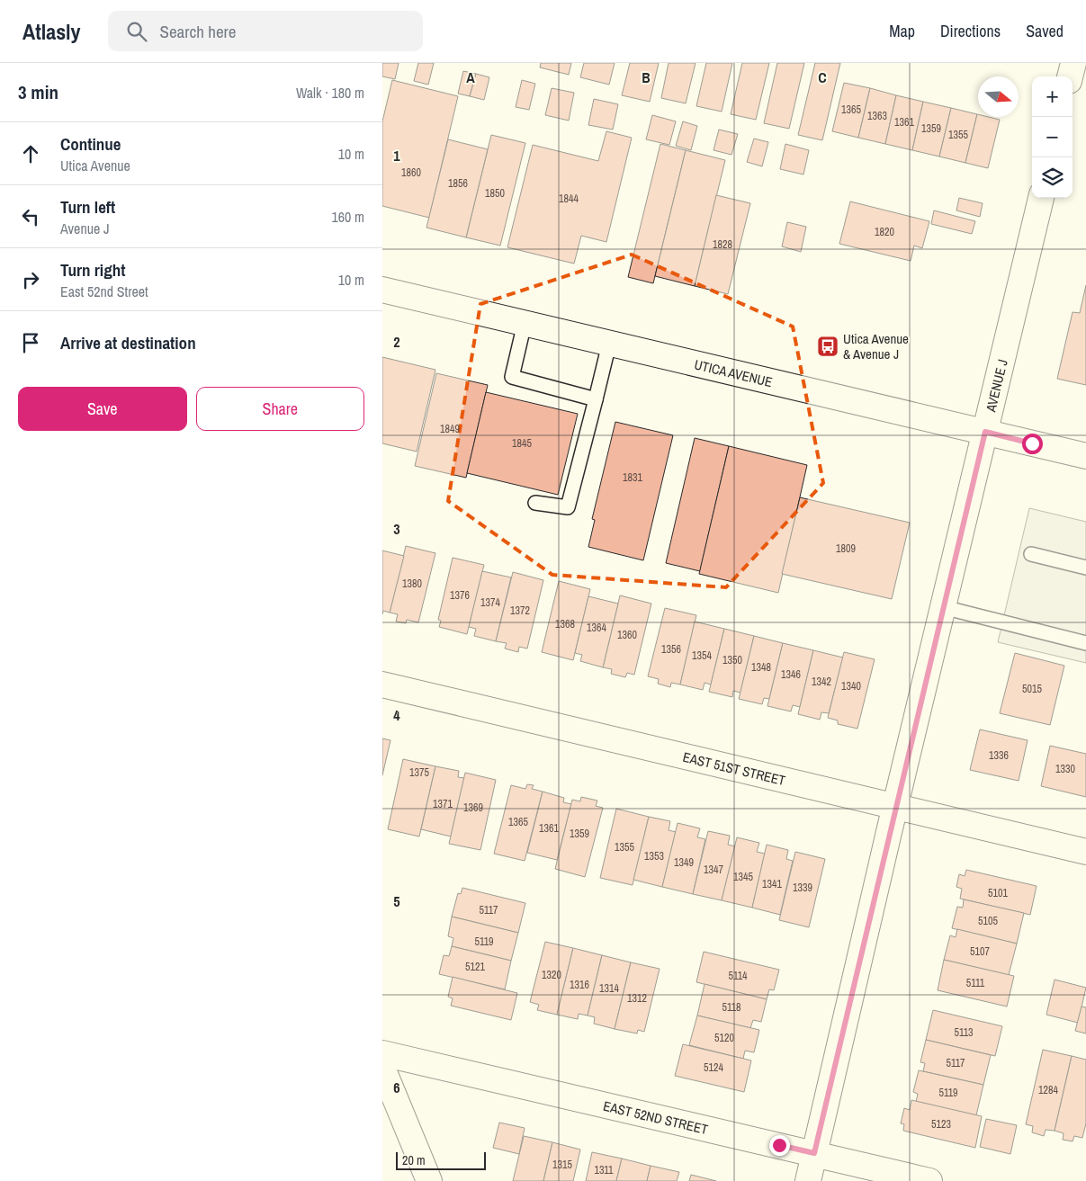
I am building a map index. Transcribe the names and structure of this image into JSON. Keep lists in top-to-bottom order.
{
  "streets": {
    "street": [
      "UTICA AVENUE",
      "AVENUE J",
      "EAST 51ST STREET",
      "EAST 52ND STREET"
    ]
  },
  "crossings": [
    ["UTICA AVENUE", "AVENUE J"],
    ["AVENUE J", "EAST 51ST STREET"],
    ["AVENUE J", "EAST 52ND STREET"]
  ],
  "places": {
    "bus stop": ["Utica Avenue & Avenue J"]
  },
  "house_numbers": [
    "1365",
    "1363",
    "1361",
    "1359",
    "1355",
    "1860",
    "1856",
    "1850",
    "1844",
    "1820",
    "1828",
    "1849",
    "1845",
    "1831",
    "1809",
    "1380",
    "1376",
    "1374",
    "1372",
    "1368",
    "1364",
    "1360",
    "1356",
    "1354",
    "1350",
    "1348",
    "1346",
    "1342",
    "1340",
    "5015",
    "1336",
    "1330",
    "1375",
    "1371",
    "1369",
    "1365",
    "1361",
    "1359",
    "1355",
    "1353",
    "1349",
    "1347",
    "1345",
    "1341",
    "1339",
    "5101",
    "5117",
    "5105",
    "5119",
    "5107",
    "5121",
    "1320",
    "5114",
    "5111",
    "1316",
    "1314",
    "1312",
    "5118",
    "5113",
    "5120",
    "5117",
    "5124",
    "1284",
    "5119",
    "5123",
    "1315",
    "1311"
  ],
  "scale_bar": "20 m",
  "north": "right",
  "page": {
    "header": "Atlasly",
    "search": "Search here",
    "nav": ["Map", "Directions", "Saved"],
    "heading": ["3 min", "Walk · 180 m"],
    "map_buttons": ["+", "−"],
    "list": [
      ["Continue", "Utica Avenue", "10 m"],
      ["Turn left", "Avenue J", "160 m"],
      ["Turn right", "East 52nd Street", "10 m"],
      "Arrive at destination"
    ],
    "buttons": ["Save", "Share"],
    "scale": "20 m"
  },
  "grid": {
    "columns": ["A", "B", "C"],
    "rows": [
      "1",
      "2",
      "3",
      "4",
      "5",
      "6"
    ]
  }
}
